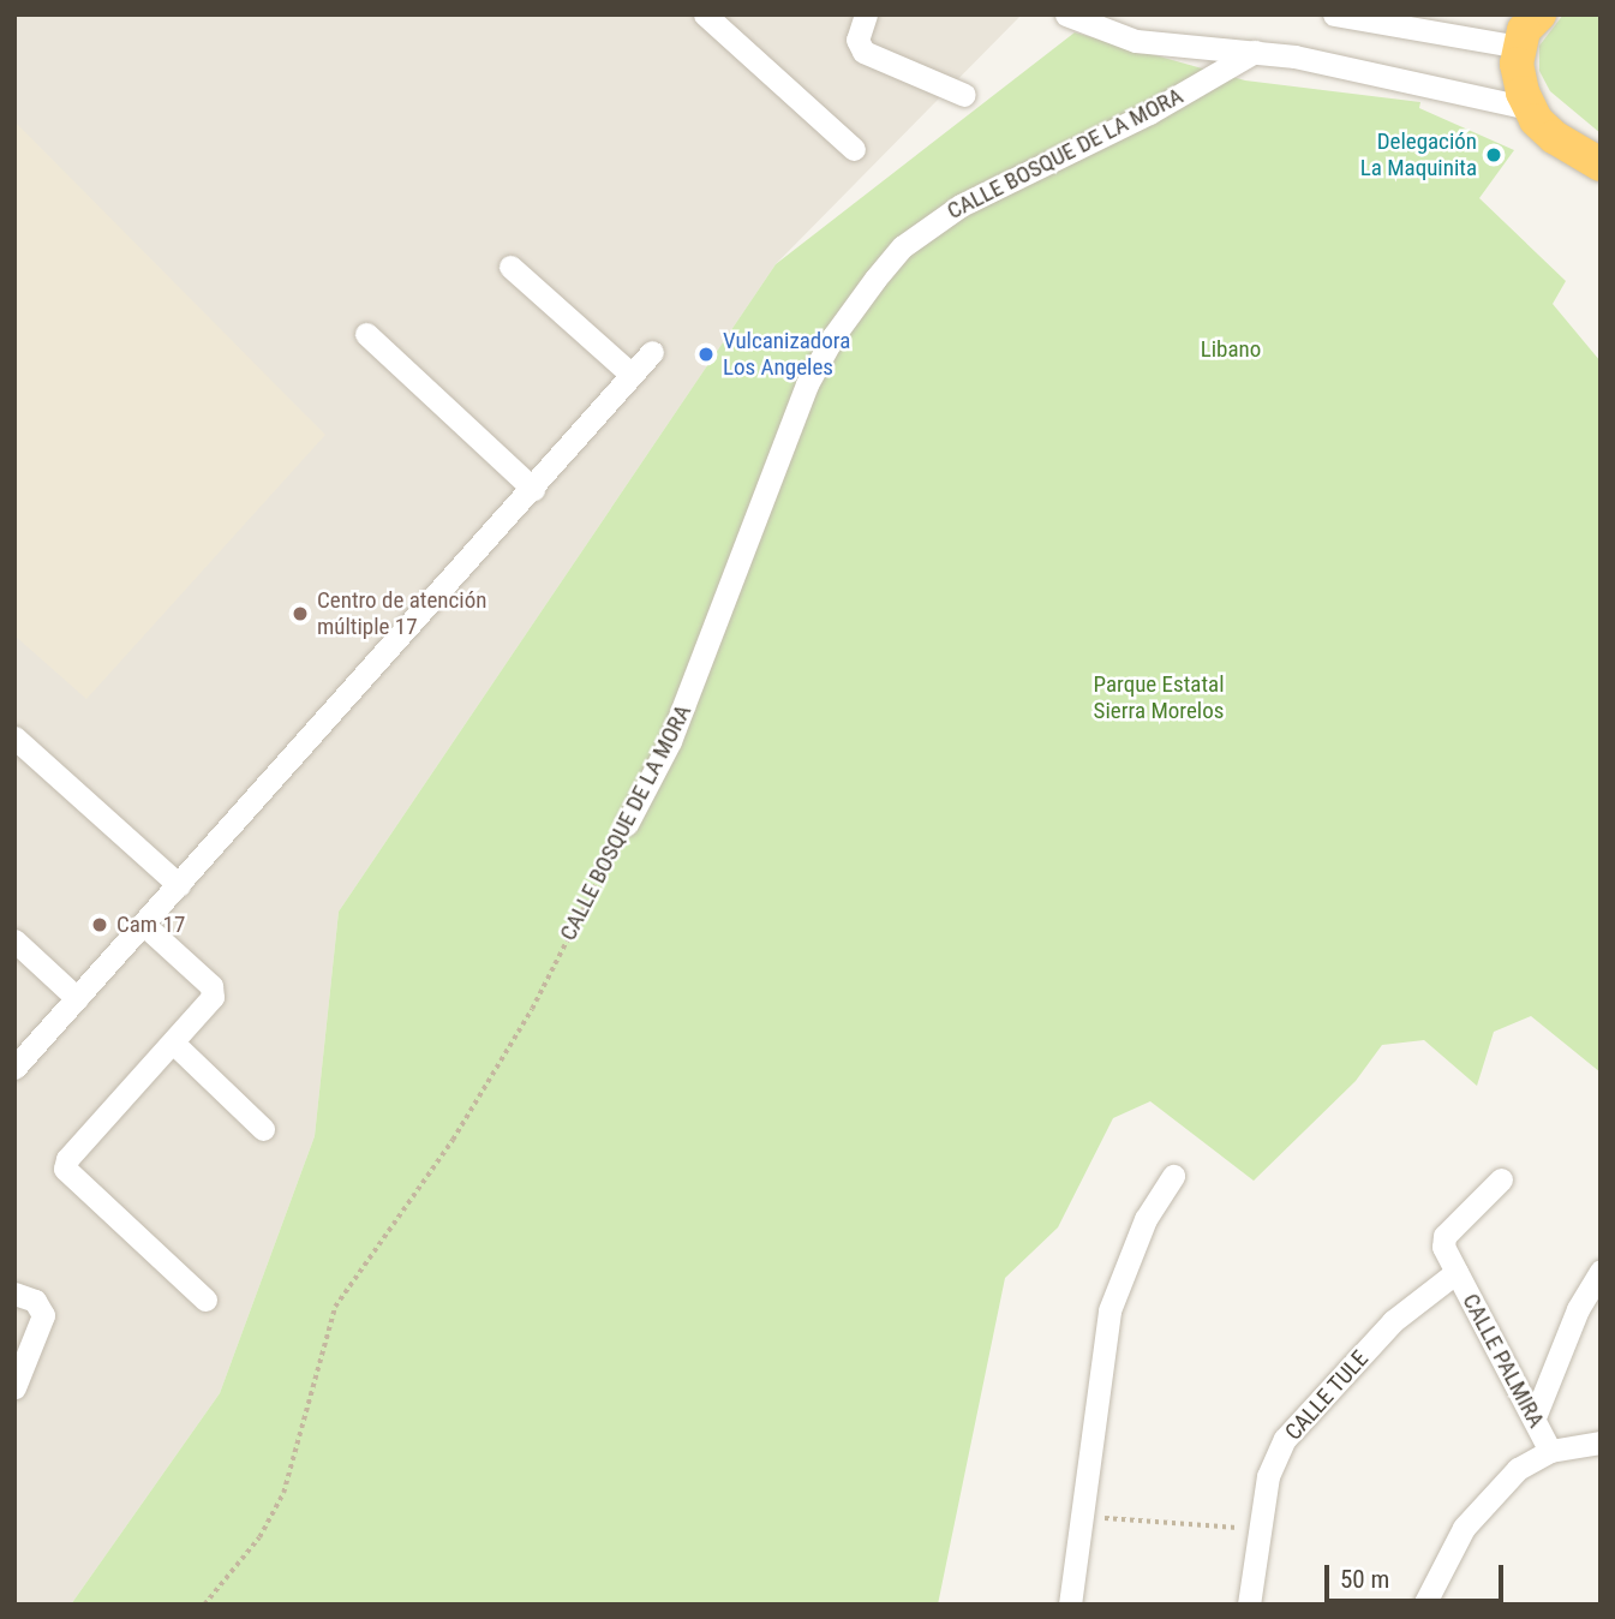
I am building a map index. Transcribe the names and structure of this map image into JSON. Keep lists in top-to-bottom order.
{
  "streets": {
    "street": ["CALLE BOSQUE DE LA MORA", "CALLE PALMIRA", "CALLE TULE"]
  },
  "crossings": [
    ["CALLE PALMIRA", "CALLE TULE"]
  ],
  "parks": ["Libano", "Parque Estatal Sierra Morelos"],
  "places": [
    "Delegación La Maquinita",
    "Vulcanizadora Los Angeles",
    "Centro de atención múltiple 17",
    "Cam 17"
  ],
  "scale_bar": "50 m"
}
